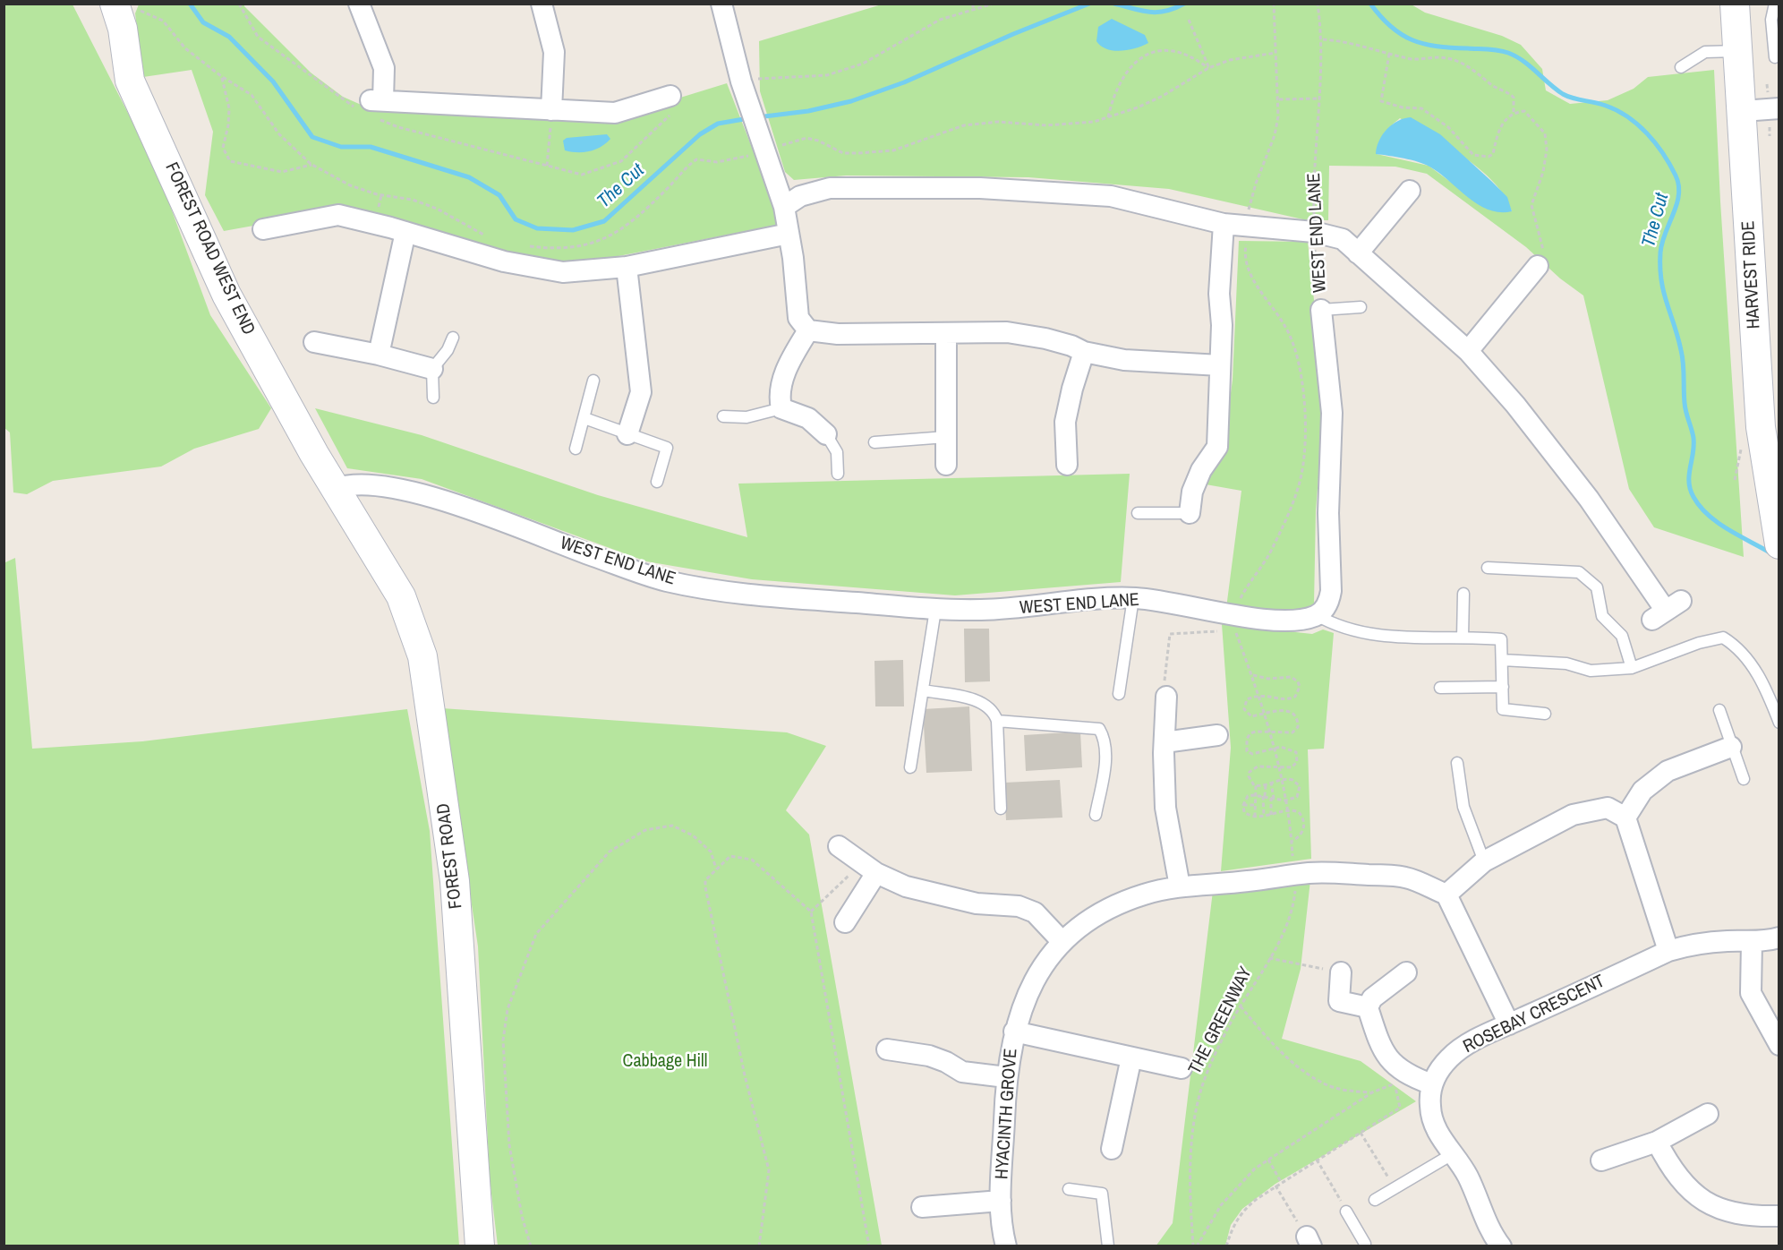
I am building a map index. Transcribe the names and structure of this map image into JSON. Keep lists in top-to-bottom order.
{
  "streets": {
    "main road": ["FOREST ROAD WEST END", "HARVEST RIDE", "FOREST ROAD"],
    "street": ["WEST END LANE", "ROSEBAY CRESCENT", "HYACINTH GROVE"],
    "path": ["THE GREENWAY"]
  },
  "crossings": [
    ["WEST END LANE", "FOREST ROAD WEST END"],
    ["WEST END LANE", "FOREST ROAD"],
    ["FOREST ROAD WEST END", "FOREST ROAD"]
  ],
  "water": ["The Cut"],
  "parks": ["Cabbage Hill"]
}
